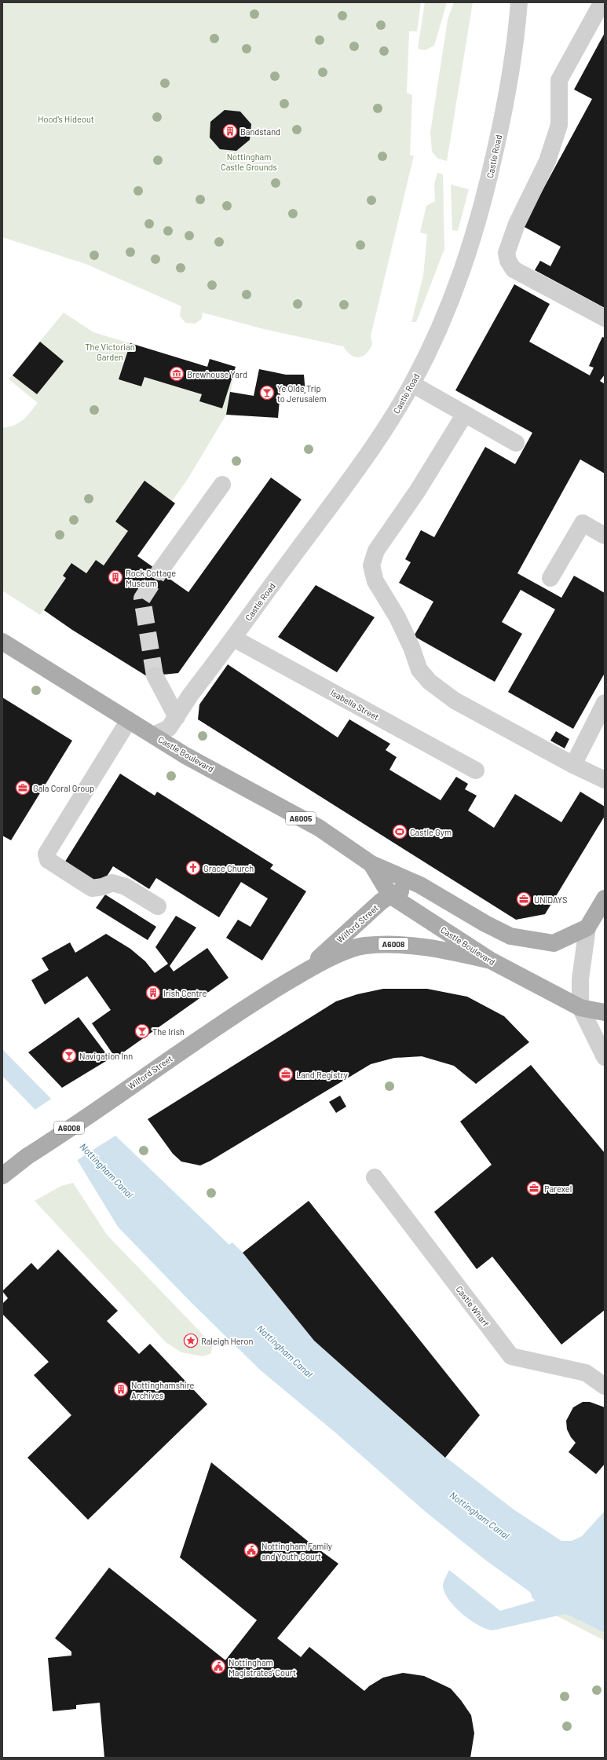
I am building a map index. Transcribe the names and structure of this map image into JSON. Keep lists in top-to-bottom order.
{
  "streets": {
    "main road": [
      "Castle Boulevard",
      "A6005",
      "Wilford Street",
      "A6008"
    ],
    "street": ["Castle Road", "Isabella Street", "Castle Wharf"]
  },
  "crossings": [
    ["Castle Road", "Isabella Street"],
    ["Castle Road", "Castle Boulevard"],
    ["Castle Boulevard", "Wilford Street"]
  ],
  "water": ["Nottingham Canal"],
  "parks": ["Hood's Hideout", "Nottingham Castle Grounds", "The Victorian Garden"],
  "places": {
    "building": [
      "Bandstand",
      "Rock Cottage Museum",
      "Irish Centre",
      "Nottinghamshire Archives"
    ],
    "museum": ["Brewhouse Yard"],
    "bar": ["Ye Olde Trip to Jerusalem", "The Irish", "Navigation Inn"],
    "office": [
      "Gala Coral Group",
      "UNiDAYS",
      "Land Registry",
      "Parexel"
    ],
    "sports": ["Castle Gym"],
    "church": ["Grace Church"],
    "place": ["Raleigh Heron"],
    "public building": ["Nottingham Family and Youth Court", "Nottingham Magistrates' Court"]
  }
}
